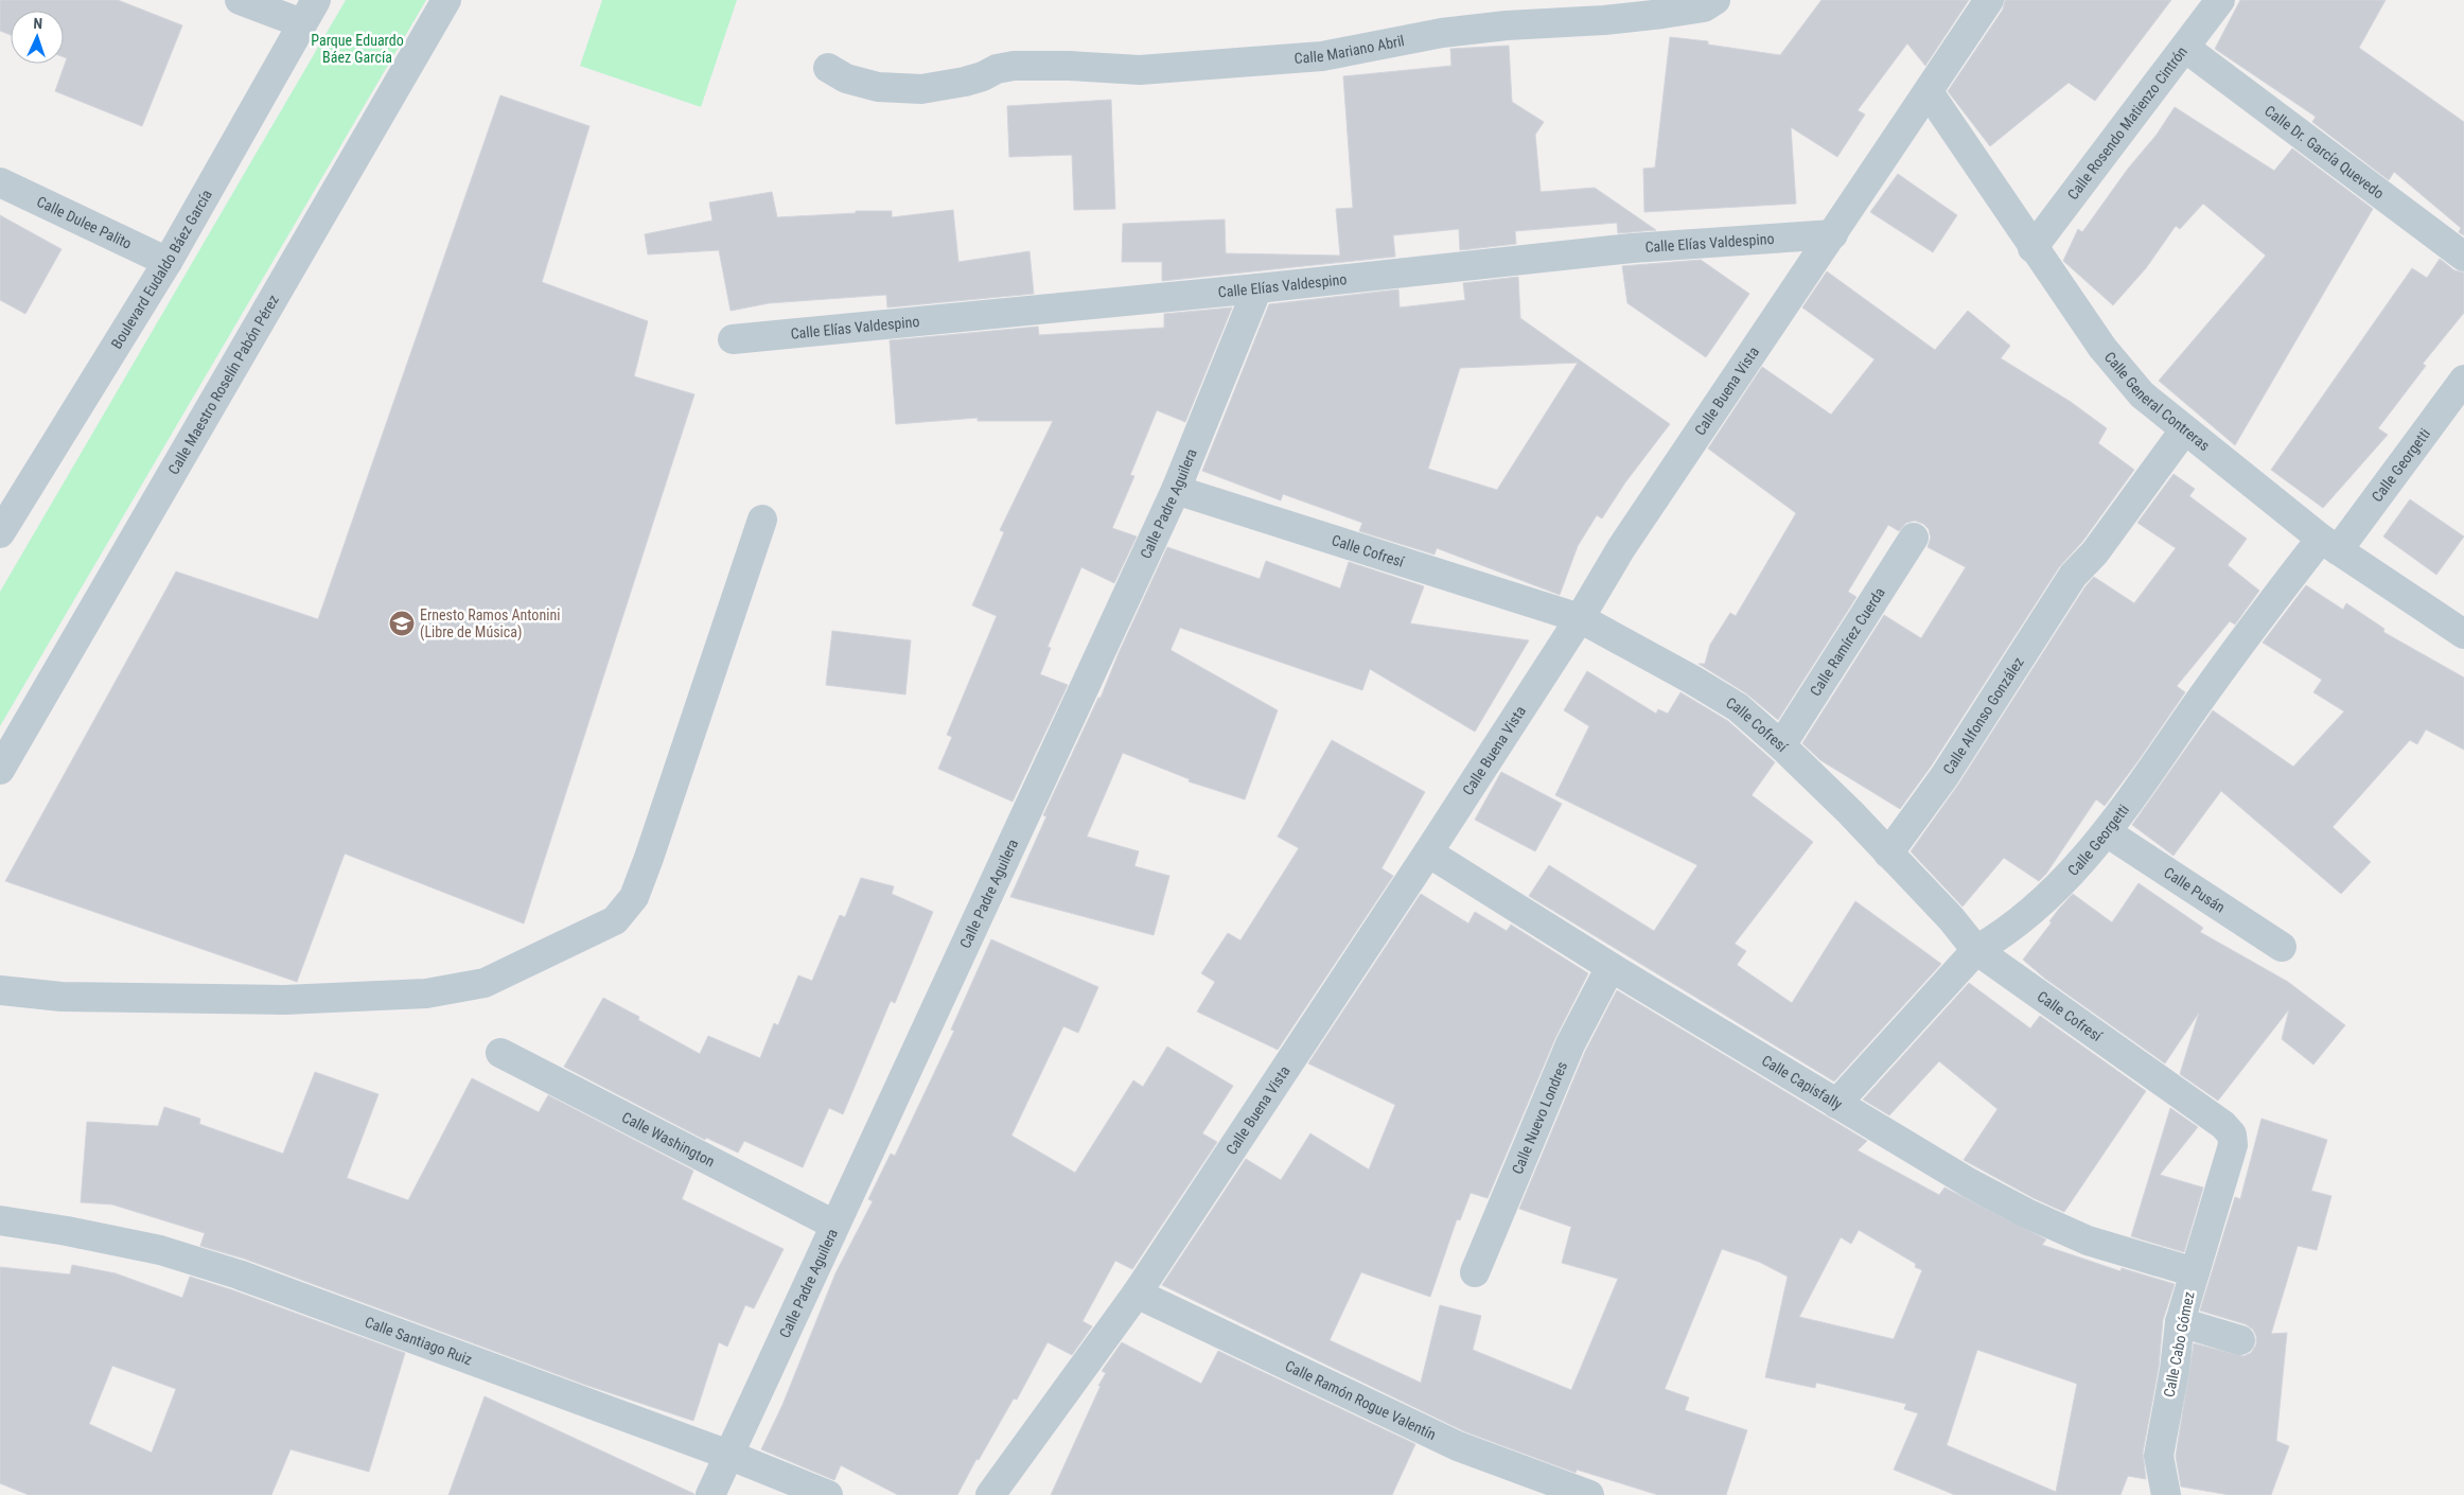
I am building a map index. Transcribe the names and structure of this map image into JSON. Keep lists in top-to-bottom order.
{
  "streets": {
    "street": [
      "Calle Mariano Abril",
      "Calle Rosendo Matienzo Cintrón",
      "Calle Dr. García Quevedo",
      "Calle Dulee Palito",
      "Calle Elías Valdespino",
      "Boulevard Eudaldo Báez García",
      "Calle Maestro Roselín Pabón Pérez",
      "Calle Buena Vista",
      "Calle General Contreras",
      "Calle Georgetti",
      "Calle Padre Aguilera",
      "Calle Cofresí",
      "Calle Ramírez Cuerda",
      "Calle Alfonso González",
      "Calle Pusán",
      "Calle Capisfally",
      "Calle Nuevo Londres",
      "Calle Washington",
      "Calle Santiago Ruiz",
      "Calle Cabo Gómez",
      "Calle Ramón Rogue Valentín"
    ]
  },
  "crossings": [
    ["Calle Rosendo Matienzo Cintrón", "Calle Dr. García Quevedo"],
    ["Calle Rosendo Matienzo Cintrón", "Calle General Contreras"],
    ["Calle Dulee Palito", "Boulevard Eudaldo Báez García"],
    ["Calle Elías Valdespino", "Calle Buena Vista"],
    ["Calle Elías Valdespino", "Calle Padre Aguilera"],
    ["Calle Buena Vista", "Calle General Contreras"],
    ["Calle Buena Vista", "Calle Cofresí"],
    ["Calle Buena Vista", "Calle Capisfally"],
    ["Calle Buena Vista", "Calle Ramón Rogue Valentín"],
    ["Calle General Contreras", "Calle Georgetti"],
    ["Calle General Contreras", "Calle Alfonso González"],
    ["Calle Georgetti", "Calle Cofresí"],
    ["Calle Georgetti", "Calle Pusán"],
    ["Calle Georgetti", "Calle Capisfally"],
    ["Calle Padre Aguilera", "Calle Cofresí"],
    ["Calle Padre Aguilera", "Calle Washington"],
    ["Calle Padre Aguilera", "Calle Santiago Ruiz"],
    ["Calle Cofresí", "Calle Ramírez Cuerda"],
    ["Calle Cofresí", "Calle Alfonso González"],
    ["Calle Cofresí", "Calle Cabo Gómez"],
    ["Calle Capisfally", "Calle Nuevo Londres"],
    ["Calle Capisfally", "Calle Cabo Gómez"]
  ],
  "parks": ["Parque Eduardo Báez García"],
  "places": {
    "school or university": ["Ernesto Ramos Antonini (Libre de Música)"]
  },
  "north": "top"
}
